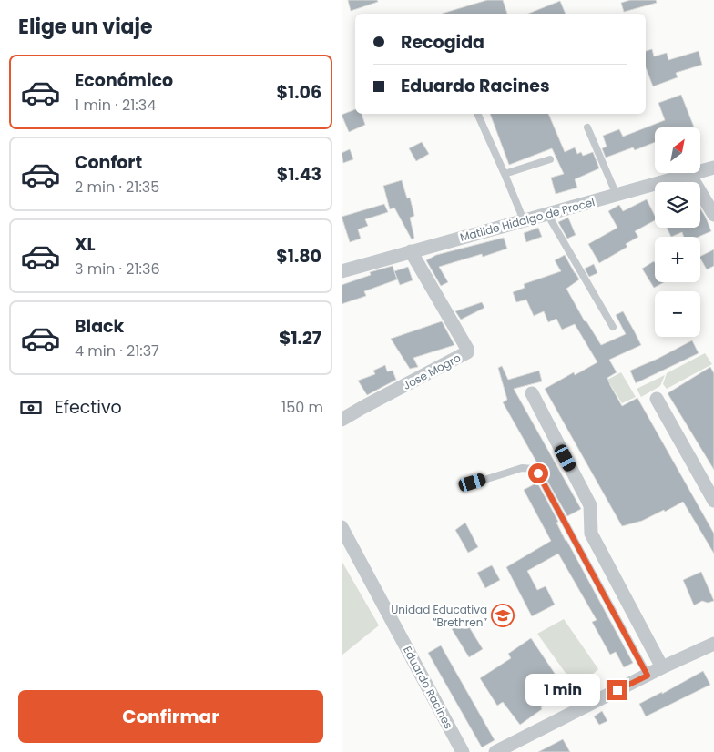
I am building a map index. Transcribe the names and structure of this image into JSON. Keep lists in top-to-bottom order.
{
  "streets": {
    "street": ["Matilde Hidalgo de Procel", "Jose Mogro", "Eduardo Racines"]
  },
  "crossings": [
    ["Matilde Hidalgo de Procel", "Jose Mogro"]
  ],
  "places": {
    "school or university": ["Unidad Educativa “Brethren”"]
  },
  "north": "top right",
  "page": {
    "heading": "Elige un viaje",
    "banner": ["Recogida", "Eduardo Racines"],
    "list": [
      {
        "name": "Económico",
        "note": "1 min · 21:34",
        "value": "$1.06"
      },
      {
        "name": "Confort",
        "note": "2 min · 21:35",
        "value": "$1.43"
      },
      {
        "name": "XL",
        "note": "3 min · 21:36",
        "value": "$1.80"
      },
      {
        "name": "Black",
        "note": "4 min · 21:37",
        "value": "$1.27"
      }
    ],
    "map_buttons": ["+", "−"],
    "pay": ["Efectivo", "150 m"],
    "bubble": "1 min",
    "buttons": "Confirmar"
  }
}
